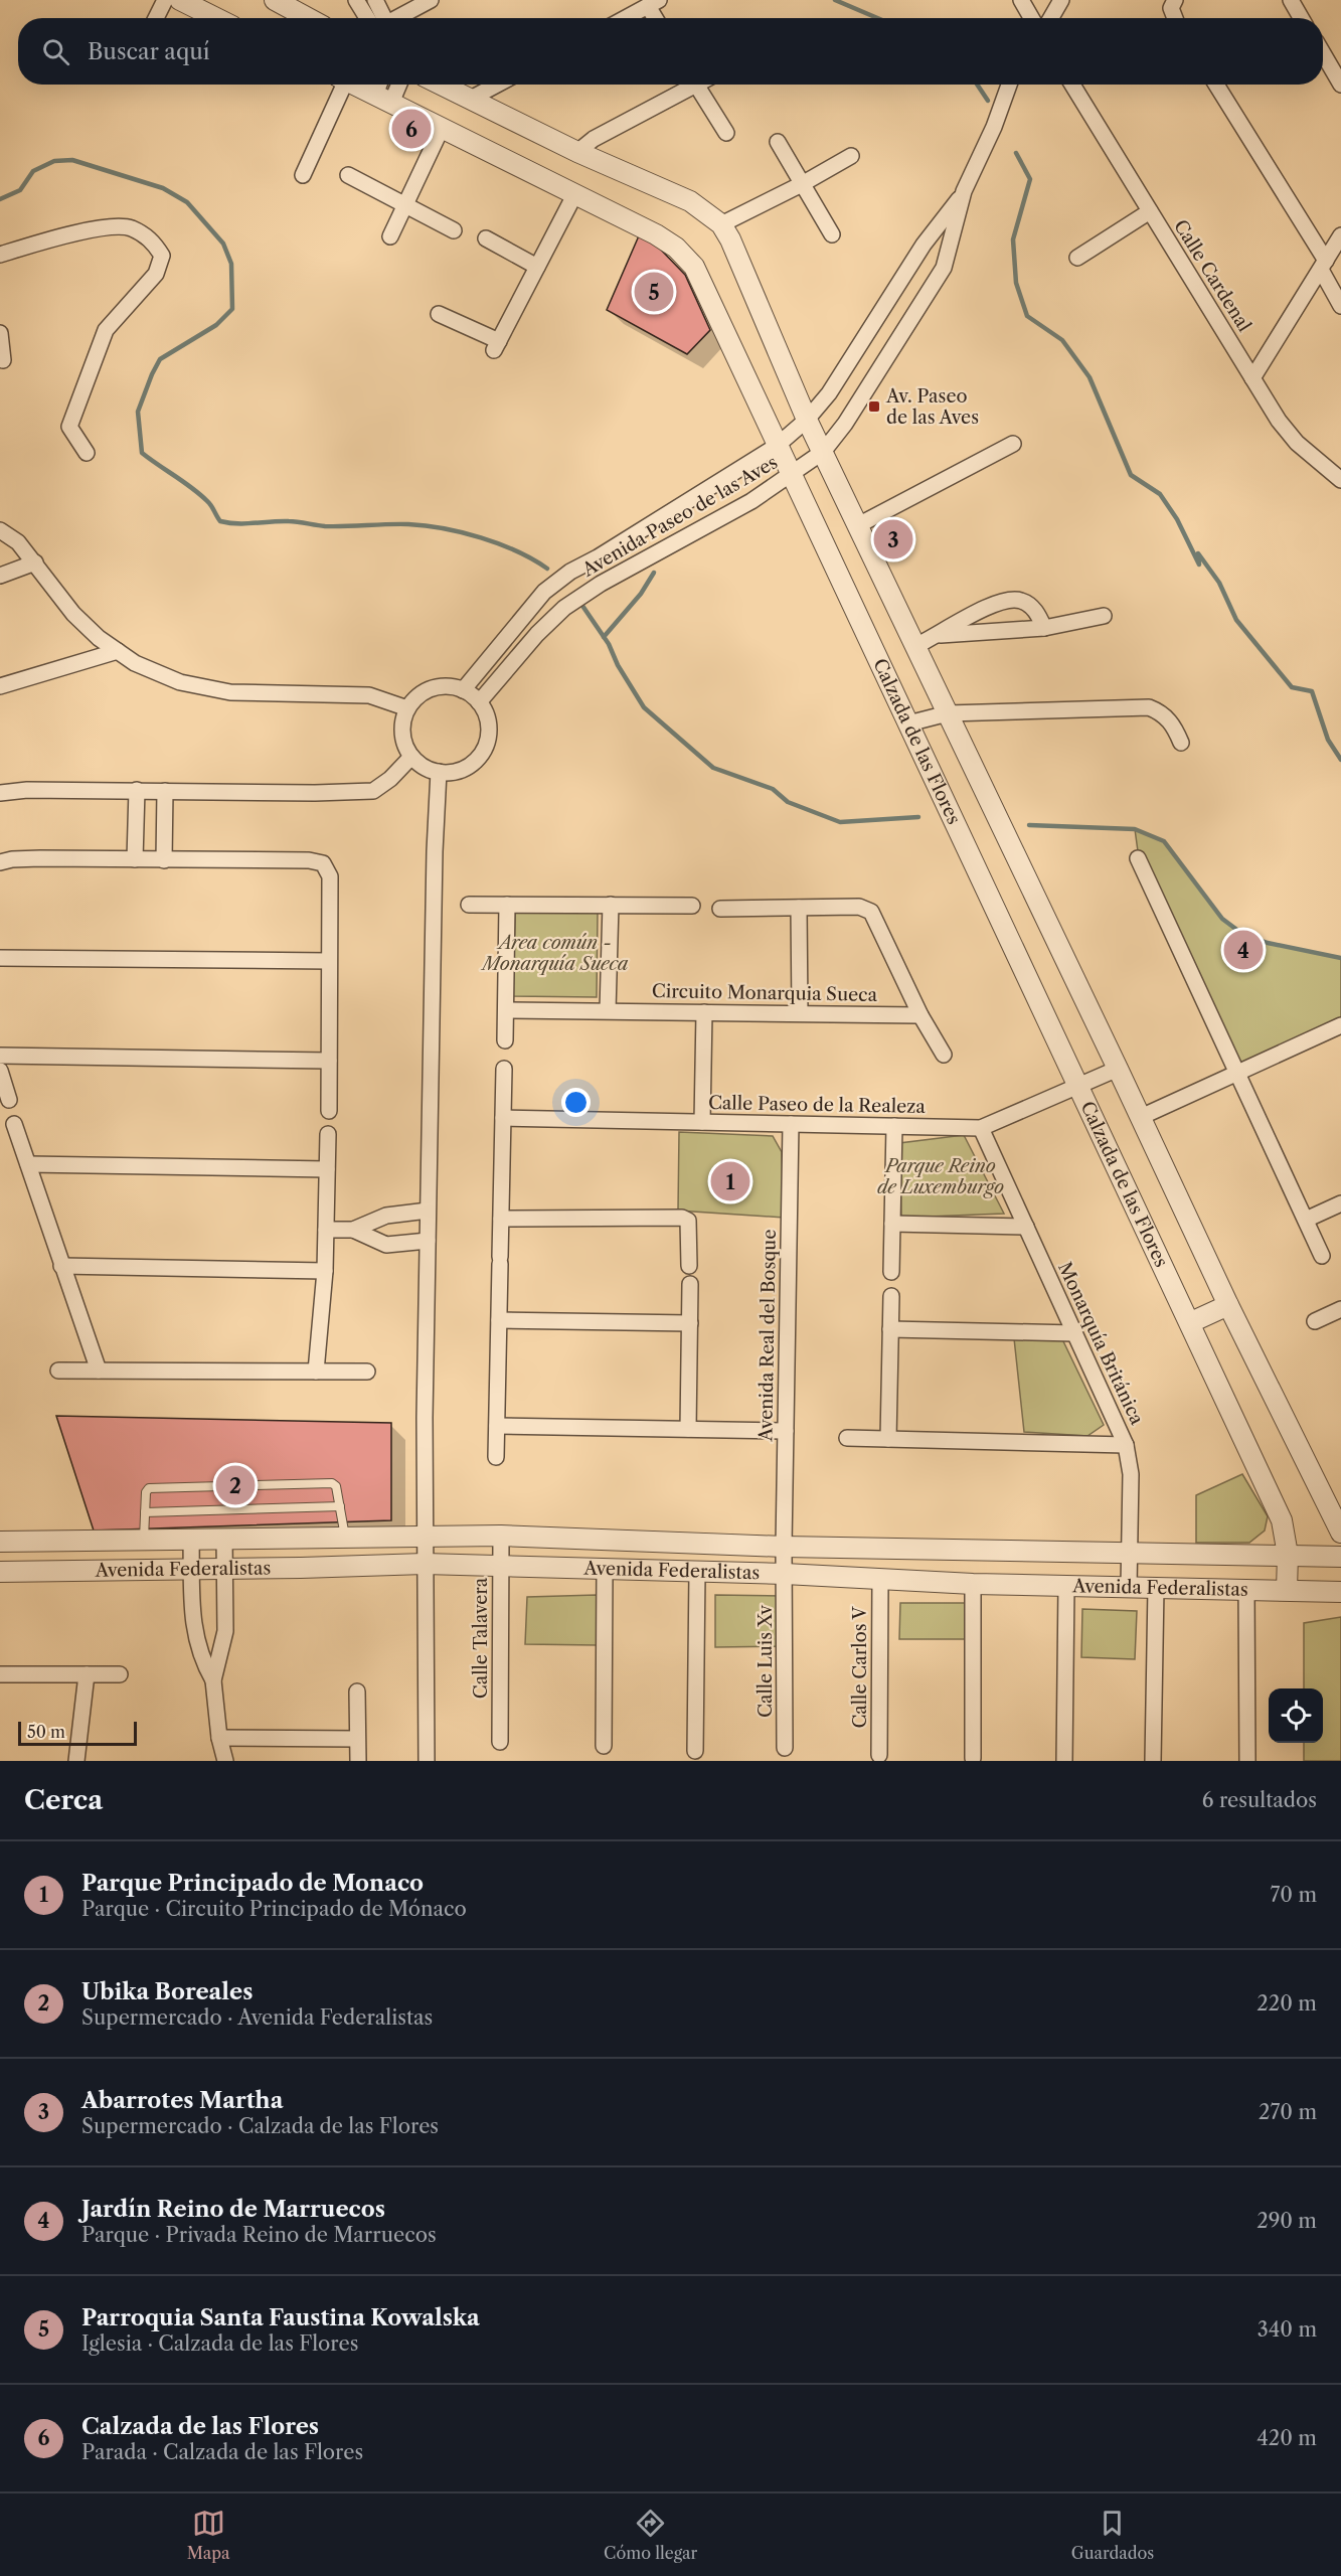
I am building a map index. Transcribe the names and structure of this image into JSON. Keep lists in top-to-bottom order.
{
  "streets": {
    "street": [
      "Calle Cardenal",
      "Avenida Paseo de las Aves",
      "Calzada de las Flores",
      "Circuito Monarquia Sueca",
      "Calle Paseo de la Realeza",
      "Avenida Real del Bosque",
      "Monarquía Británica",
      "Avenida Federalistas",
      "Calle Talavera",
      "Calle Luis Xv",
      "Calle Carlos V"
    ]
  },
  "crossings": [
    ["Avenida Paseo de las Aves", "Calzada de las Flores"],
    ["Calzada de las Flores", "Calle Paseo de la Realeza"],
    ["Calzada de las Flores", "Avenida Federalistas"],
    ["Calle Paseo de la Realeza", "Avenida Real del Bosque"],
    ["Calle Paseo de la Realeza", "Monarquía Británica"],
    ["Avenida Real del Bosque", "Avenida Federalistas"],
    ["Avenida Real del Bosque", "Calle Luis Xv"],
    ["Monarquía Británica", "Avenida Federalistas"],
    ["Avenida Federalistas", "Calle Talavera"],
    ["Avenida Federalistas", "Calle Luis Xv"],
    ["Avenida Federalistas", "Calle Carlos V"]
  ],
  "parks": ["Area común - Monarquía Sueca", "Parque Reino de Luxemburgo"],
  "places": {
    "transit": ["Av. Paseo de las Aves"]
  },
  "scale_bar": "50 m",
  "page": {
    "search": "Buscar aquí",
    "pins": [
      "6",
      "5",
      "3",
      "4",
      "1",
      "2"
    ],
    "scale": "50 m",
    "heading": ["Cerca", "6 resultados"],
    "list": [
      {
        "mark": "1",
        "name": "Parque Principado de Monaco",
        "note": "Parque · Circuito Principado de Mónaco",
        "value": "70 m"
      },
      {
        "mark": "2",
        "name": "Ubika Boreales",
        "note": "Supermercado · Avenida Federalistas",
        "value": "220 m"
      },
      {
        "mark": "3",
        "name": "Abarrotes Martha",
        "note": "Supermercado · Calzada de las Flores",
        "value": "270 m"
      },
      {
        "mark": "4",
        "name": "Jardín Reino de Marruecos",
        "note": "Parque · Privada Reino de Marruecos",
        "value": "290 m"
      },
      {
        "mark": "5",
        "name": "Parroquia Santa Faustina Kowalska",
        "note": "Iglesia · Calzada de las Flores",
        "value": "340 m"
      },
      {
        "mark": "6",
        "name": "Calzada de las Flores",
        "note": "Parada · Calzada de las Flores",
        "value": "420 m"
      }
    ],
    "nav": ["Mapa", "Cómo llegar", "Guardados"]
  }
}
